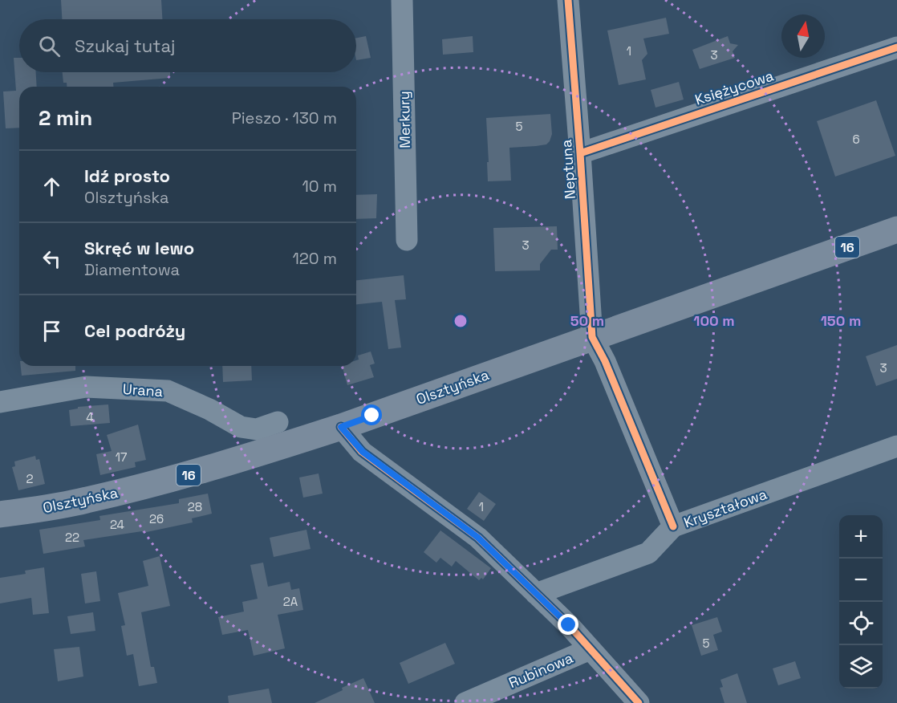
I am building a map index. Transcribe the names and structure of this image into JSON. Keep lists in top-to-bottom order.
{
  "streets": {
    "main road": ["16", "Olsztyńska"],
    "street": [
      "Księżycowa",
      "Merkury",
      "Neptuna",
      "Urana",
      "Kryształowa",
      "Rubinowa"
    ]
  },
  "crossings": [
    ["Księżycowa", "Neptuna"],
    ["Neptuna", "Olsztyńska"]
  ],
  "house_numbers": [
    "1",
    "3",
    "5",
    "6",
    "3",
    "3",
    "4",
    "17",
    "2",
    "28",
    "1",
    "26",
    "24",
    "22",
    "2A",
    "5"
  ],
  "north": "top",
  "page": {
    "search": "Szukaj tutaj",
    "heading": ["2 min", "Pieszo · 130 m"],
    "list": [
      ["Idź prosto", "Olsztyńska", "10 m"],
      ["Skręć w lewo", "Diamentowa", "120 m"],
      "Cel podróży"
    ],
    "map_buttons": ["+", "−"]
  },
  "rings": ["50 m", "100 m", "150 m"]
}
